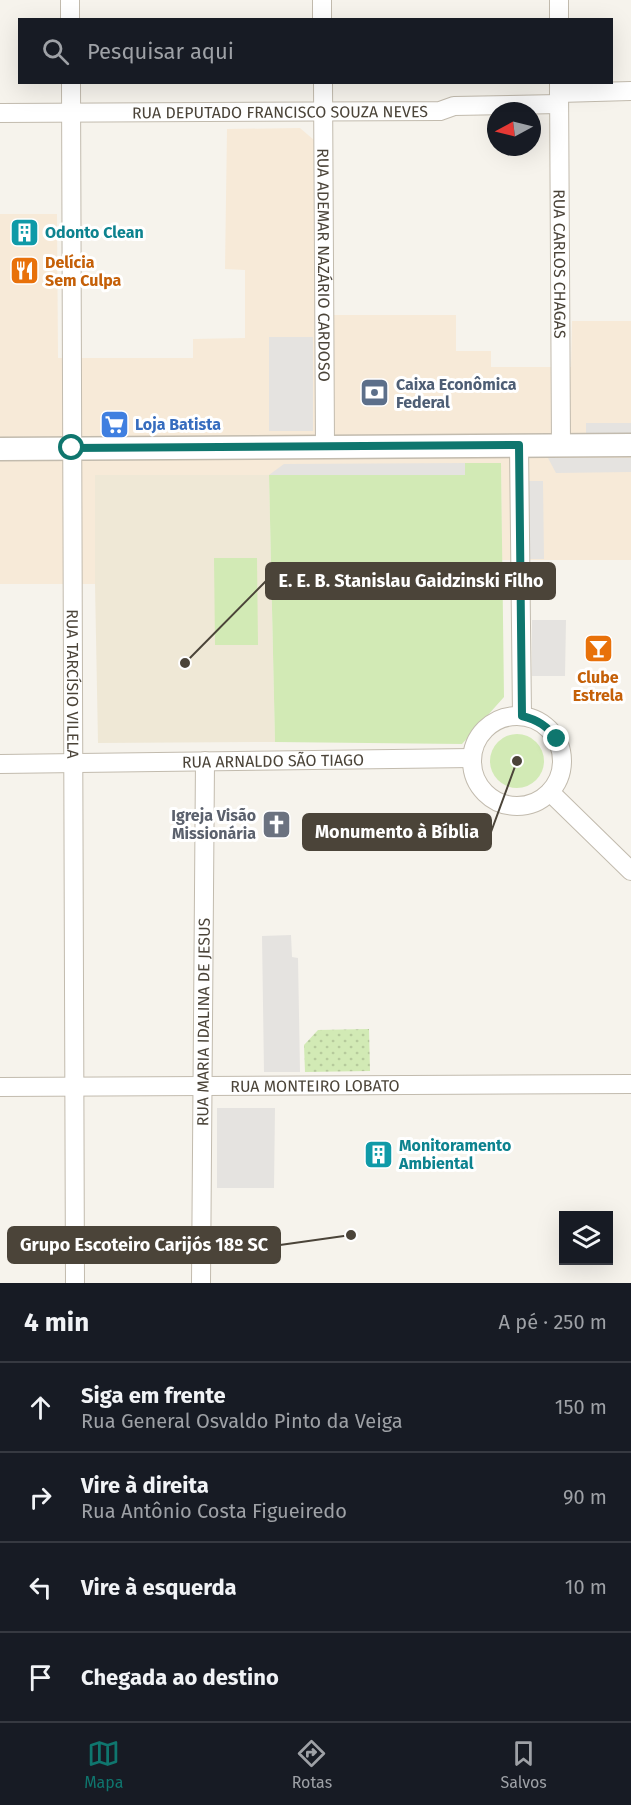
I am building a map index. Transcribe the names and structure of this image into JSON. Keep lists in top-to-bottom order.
{
  "streets": {
    "street": [
      "RUA DEPUTADO FRANCISCO SOUZA NEVES",
      "RUA ADEMAR NAZÁRIO CARDOSO",
      "RUA CARLOS CHAGAS",
      "RUA TARCÍSIO VILELA",
      "RUA ARNALDO SÃO TIAGO",
      "RUA MARIA IDALINA DE JESUS",
      "RUA MONTEIRO LOBATO"
    ]
  },
  "crossings": [
    ["RUA DEPUTADO FRANCISCO SOUZA NEVES", "RUA ADEMAR NAZÁRIO CARDOSO"],
    ["RUA DEPUTADO FRANCISCO SOUZA NEVES", "RUA CARLOS CHAGAS"],
    ["RUA DEPUTADO FRANCISCO SOUZA NEVES", "RUA TARCÍSIO VILELA"],
    ["RUA TARCÍSIO VILELA", "RUA ARNALDO SÃO TIAGO"],
    ["RUA TARCÍSIO VILELA", "RUA MONTEIRO LOBATO"],
    ["RUA ARNALDO SÃO TIAGO", "RUA MARIA IDALINA DE JESUS"],
    ["RUA MARIA IDALINA DE JESUS", "RUA MONTEIRO LOBATO"]
  ],
  "places": {
    "building": ["Odonto Clean", "Monitoramento Ambiental"],
    "restaurant": ["Delícia Sem Culpa"],
    "bank": ["Caixa Econômica Federal"],
    "supermarket": ["Loja Batista"],
    "bar": ["Clube Estrela"],
    "other": ["E. E. B. Stanislau Gaidzinski Filho", "Monumento à Bíblia", "Grupo Escoteiro Carijós 18º SC"],
    "church": ["Igreja Visão Missionária"]
  },
  "north": "left",
  "page": {
    "search": "Pesquisar aqui",
    "heading": ["4 min", "A pé · 250 m"],
    "list": [
      ["Siga em frente", "Rua General Osvaldo Pinto da Veiga", "150 m"],
      ["Vire à direita", "Rua Antônio Costa Figueiredo", "90 m"],
      ["Vire à esquerda", "10 m"],
      "Chegada ao destino"
    ],
    "nav": ["Mapa", "Rotas", "Salvos"]
  }
}
